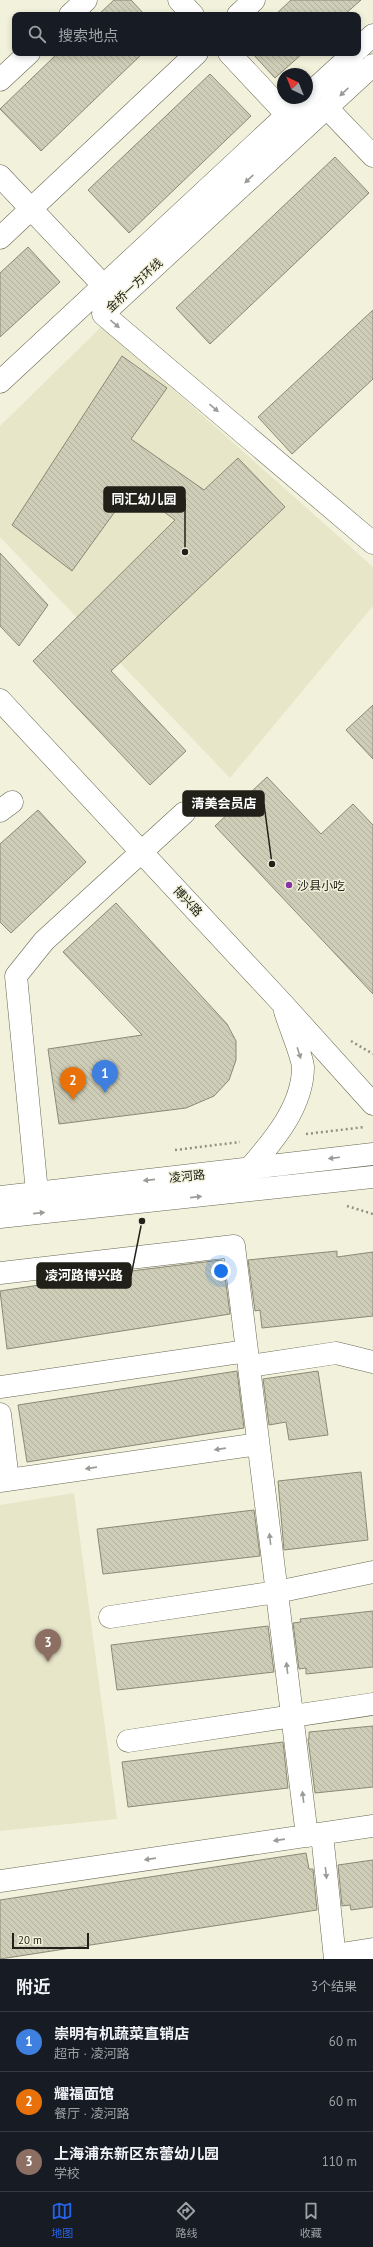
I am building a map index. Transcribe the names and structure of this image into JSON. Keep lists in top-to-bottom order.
{
  "streets": {
    "street": ["金桥一方环线", "博兴路", "凌河路"]
  },
  "places": [
    "同汇幼儿园",
    "清美会员店",
    "沙县小吃",
    "凌河路博兴路"
  ],
  "scale_bar": "20 m",
  "north": "top left",
  "page": {
    "search": "搜索地点",
    "pins": ["1", "2", "3"],
    "scale": "20 m",
    "heading": ["附近", "3个结果"],
    "list": [
      {
        "mark": "1",
        "name": "崇明有机蔬菜直销店",
        "note": "超市 · 凌河路",
        "value": "60 m"
      },
      {
        "mark": "2",
        "name": "耀福面馆",
        "note": "餐厅 · 凌河路",
        "value": "60 m"
      },
      {
        "mark": "3",
        "name": "上海浦东新区东蕾幼儿园",
        "note": "学校",
        "value": "110 m"
      }
    ],
    "nav": ["地图", "路线", "收藏"]
  }
}
